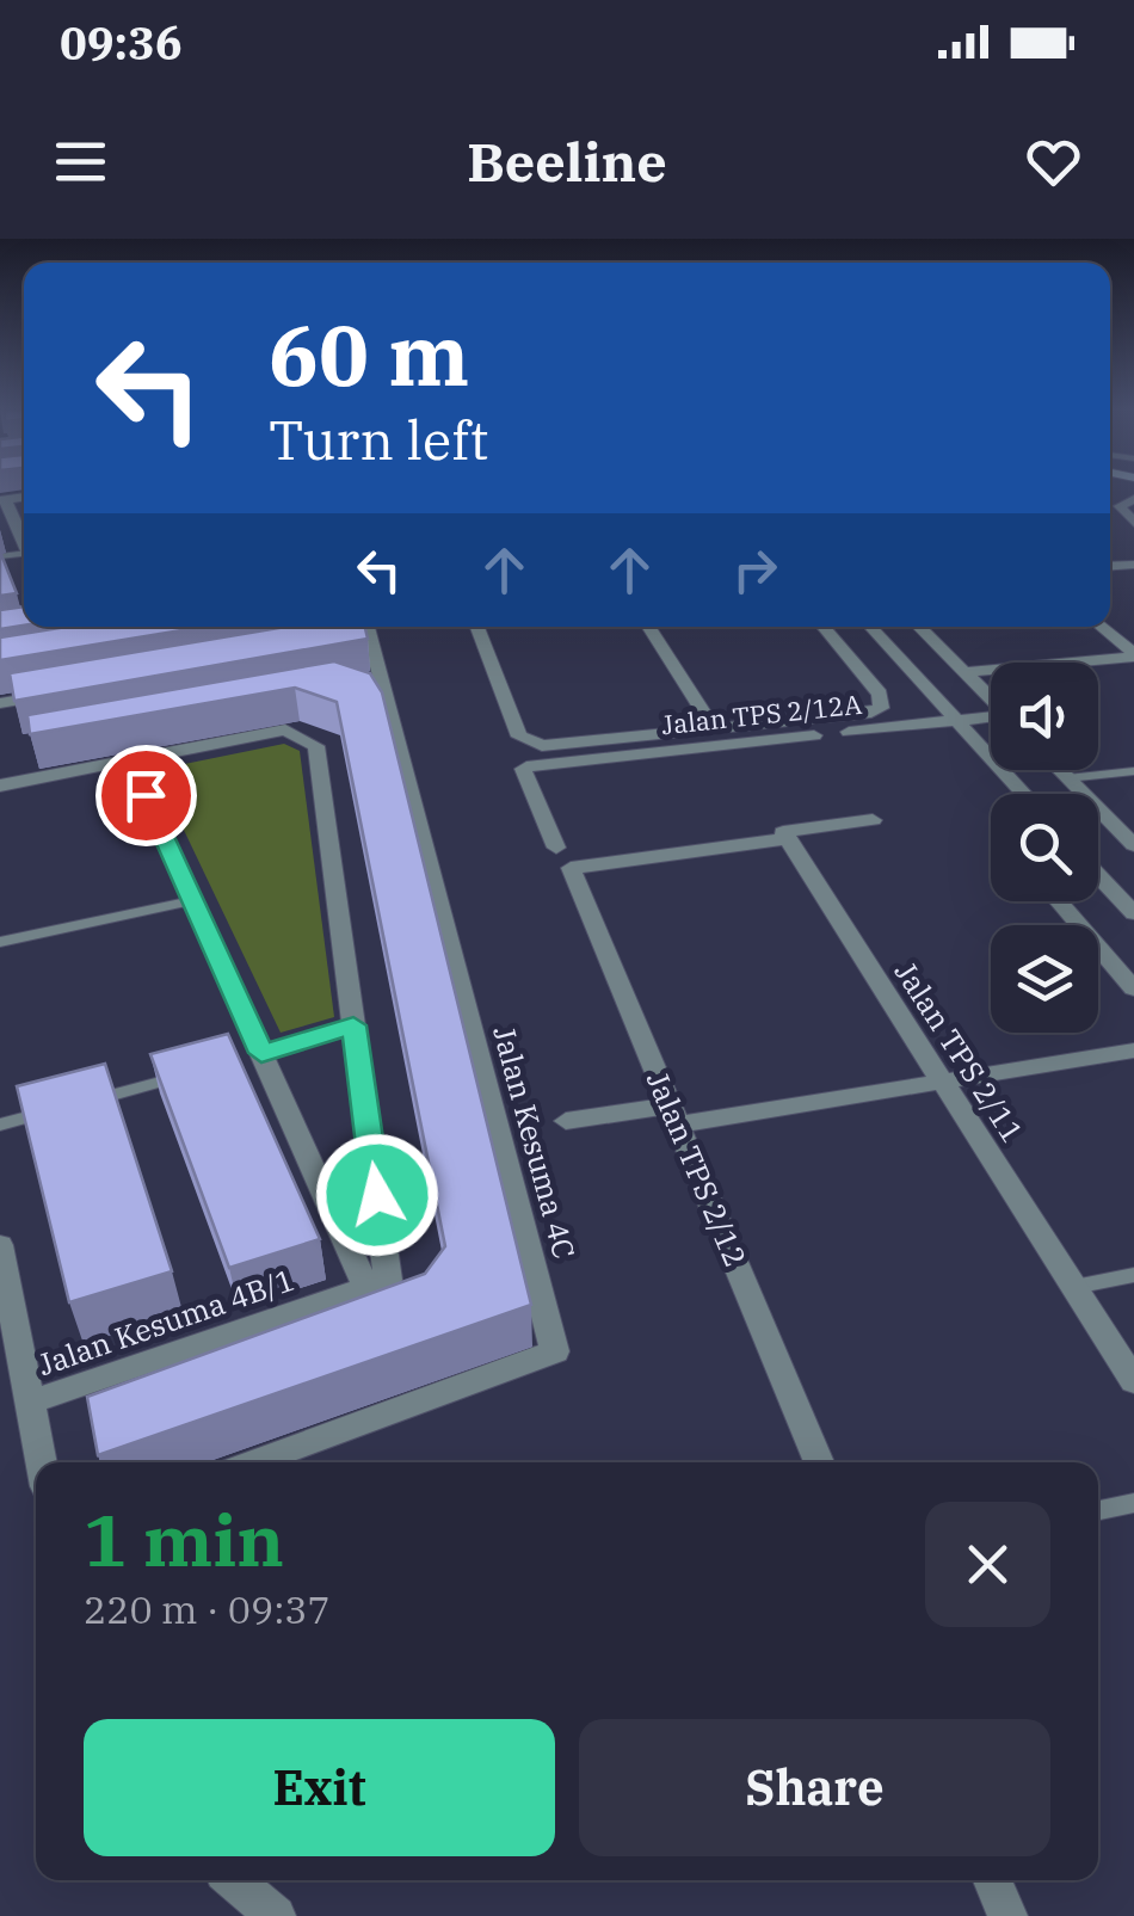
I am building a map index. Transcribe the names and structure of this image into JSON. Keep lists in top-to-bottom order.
{
  "streets": {
    "street": [
      "Jalan TPS 2/12A",
      "Jalan TPS 2/11",
      "Jalan Kesuma 4C",
      "Jalan TPS 2/12",
      "Jalan Kesuma 4B/1"
    ]
  },
  "crossings": [
    ["Jalan TPS 2/12A", "Jalan TPS 2/12"]
  ],
  "page": {
    "status": "09:36",
    "header": "Beeline",
    "turn": ["60 m", "Turn left"],
    "heading": ["1 min", "220 m · 09:37"],
    "buttons": ["Exit", "Share"]
  }
}
